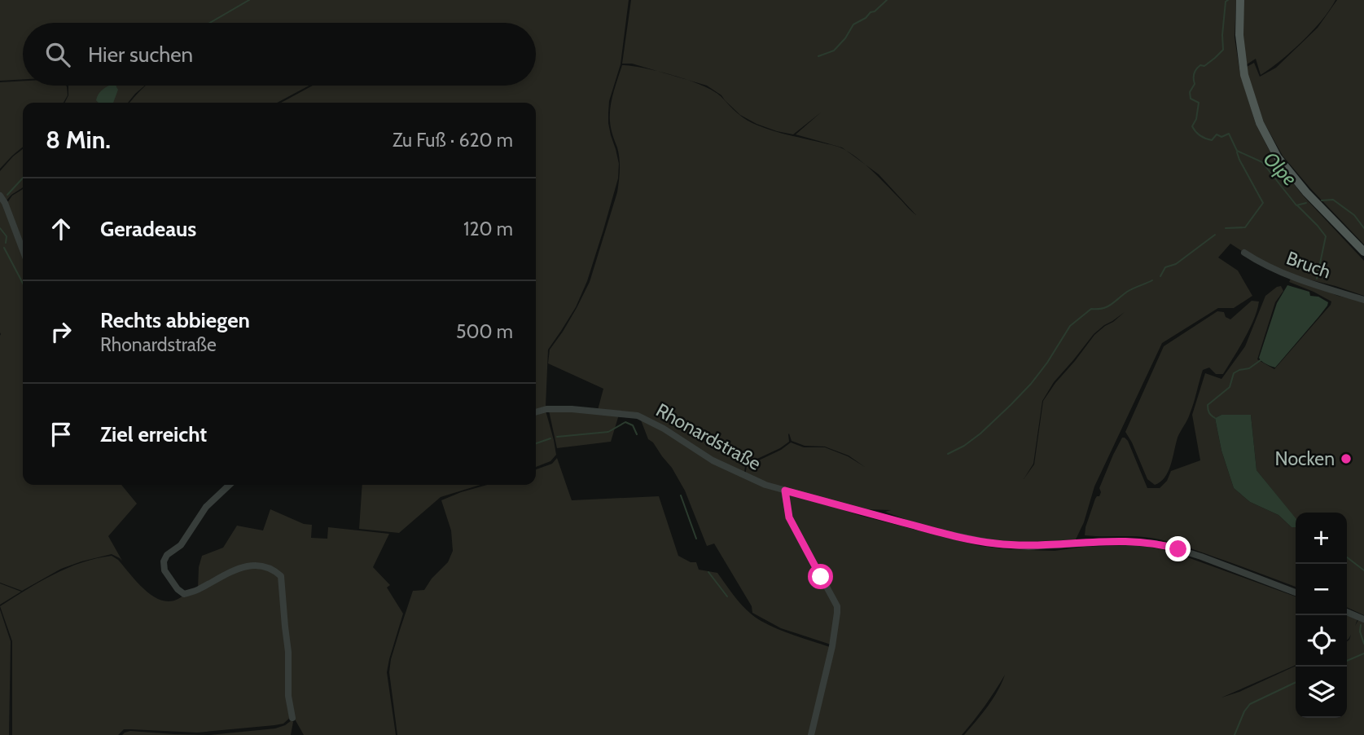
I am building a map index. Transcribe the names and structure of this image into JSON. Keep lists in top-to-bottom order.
{
  "streets": {
    "street": ["Bruch", "Rhonardstraße"]
  },
  "water": ["Olpe"],
  "places": ["Nocken"],
  "page": {
    "search": "Hier suchen",
    "heading": ["8 Min.", "Zu Fuß · 620 m"],
    "list": [
      ["Geradeaus", "120 m"],
      ["Rechts abbiegen", "Rhonardstraße", "500 m"],
      "Ziel erreicht"
    ],
    "map_buttons": ["+", "−"]
  }
}
